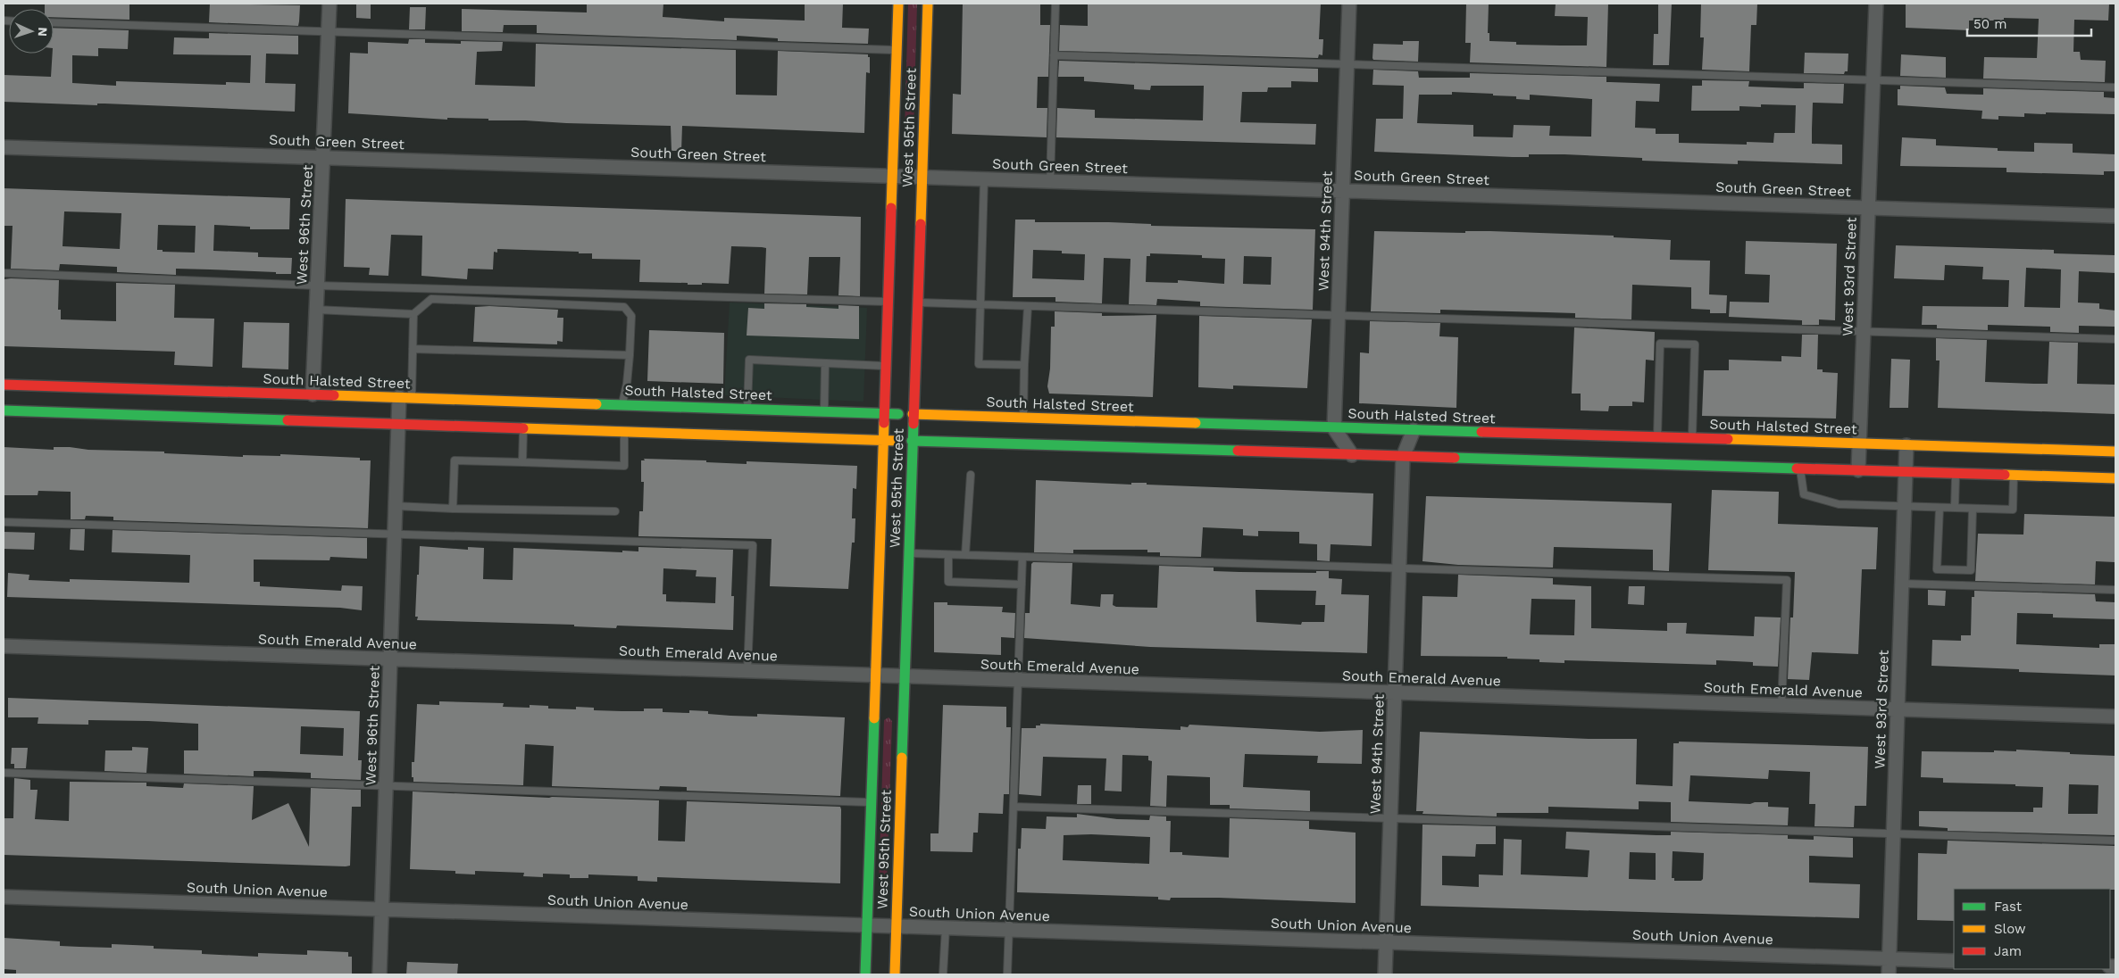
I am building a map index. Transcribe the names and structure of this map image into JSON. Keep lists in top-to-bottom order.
{
  "streets": {
    "main road": ["West 95th Street", "South Halsted Street"],
    "street": [
      "South Green Street",
      "West 96th Street",
      "West 94th Street",
      "West 93rd Street",
      "South Emerald Avenue",
      "South Union Avenue"
    ]
  },
  "crossings": [
    ["West 95th Street", "South Green Street"],
    ["West 95th Street", "South Halsted Street"],
    ["West 95th Street", "South Emerald Avenue"],
    ["West 95th Street", "South Union Avenue"],
    ["South Green Street", "West 96th Street"],
    ["South Green Street", "West 94th Street"],
    ["South Green Street", "West 93rd Street"],
    ["West 96th Street", "South Halsted Street"],
    ["West 96th Street", "South Emerald Avenue"],
    ["West 96th Street", "South Union Avenue"],
    ["West 94th Street", "South Halsted Street"],
    ["West 94th Street", "South Emerald Avenue"],
    ["West 94th Street", "South Union Avenue"],
    ["West 93rd Street", "South Halsted Street"],
    ["West 93rd Street", "South Emerald Avenue"],
    ["West 93rd Street", "South Union Avenue"]
  ],
  "legend": ["Fast", "Slow", "Jam"],
  "scale_bar": "50 m",
  "north": "right"
}
